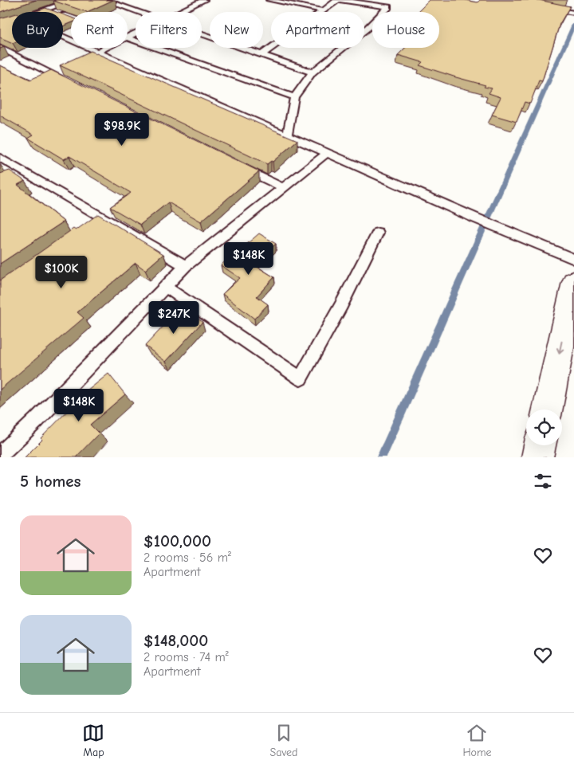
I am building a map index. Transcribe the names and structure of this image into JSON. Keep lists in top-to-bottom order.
{
  "page": {
    "chip": [
      "Buy",
      "Rent",
      "Filters",
      "New",
      "Apartment",
      "House"
    ],
    "price": [
      "$98.9K",
      "$148K",
      "$100K",
      "$247K",
      "$148K"
    ],
    "heading": "5 homes",
    "list": [
      {
        "name": "$100,000",
        "note": "2 rooms · 56 m² · Apartment"
      },
      {
        "name": "$148,000",
        "note": "2 rooms · 74 m² · Apartment"
      }
    ],
    "tabs": ["Map", "Saved", "Home"]
  }
}
